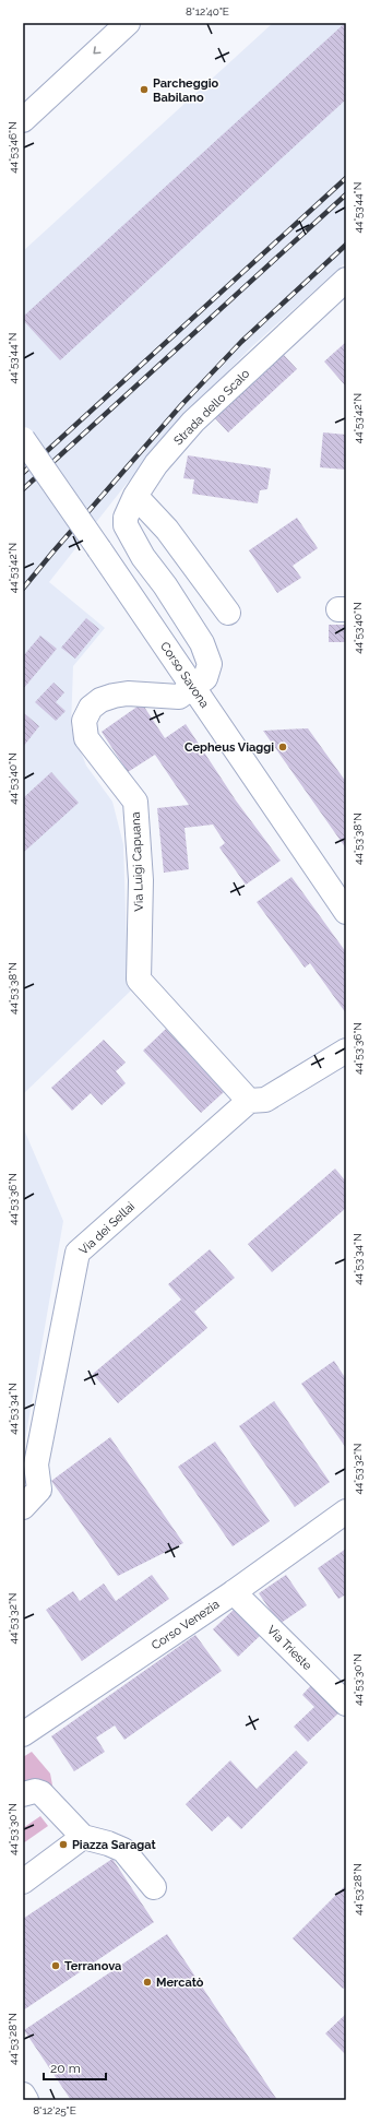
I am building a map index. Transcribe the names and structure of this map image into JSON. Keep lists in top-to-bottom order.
{
  "streets": {
    "street": [
      "Strada dello Scalo",
      "Corso Savona",
      "Via Luigi Capuana",
      "Via dei Sellai",
      "Corso Venezia",
      "Via Trieste"
    ]
  },
  "crossings": [
    ["Strada dello Scalo", "Corso Savona"],
    ["Strada dello Scalo", "Via Luigi Capuana"],
    ["Corso Savona", "Via Luigi Capuana"],
    ["Via Luigi Capuana", "Via dei Sellai"],
    ["Corso Venezia", "Via Trieste"]
  ],
  "places": [
    "Parcheggio Babilano",
    "Cepheus Viaggi",
    "Piazza Saragat",
    "Terranova",
    "Mercatò"
  ],
  "scale_bar": "20 m",
  "coordinates": [
    "8°12'40\"E",
    "44°53'46\"N",
    "44°53'44\"N",
    "44°53'42\"N",
    "44°53'40\"N",
    "44°53'38\"N",
    "44°53'36\"N",
    "44°53'34\"N",
    "44°53'32\"N",
    "44°53'30\"N",
    "44°53'28\"N",
    "8°12'25\"E"
  ]
}
